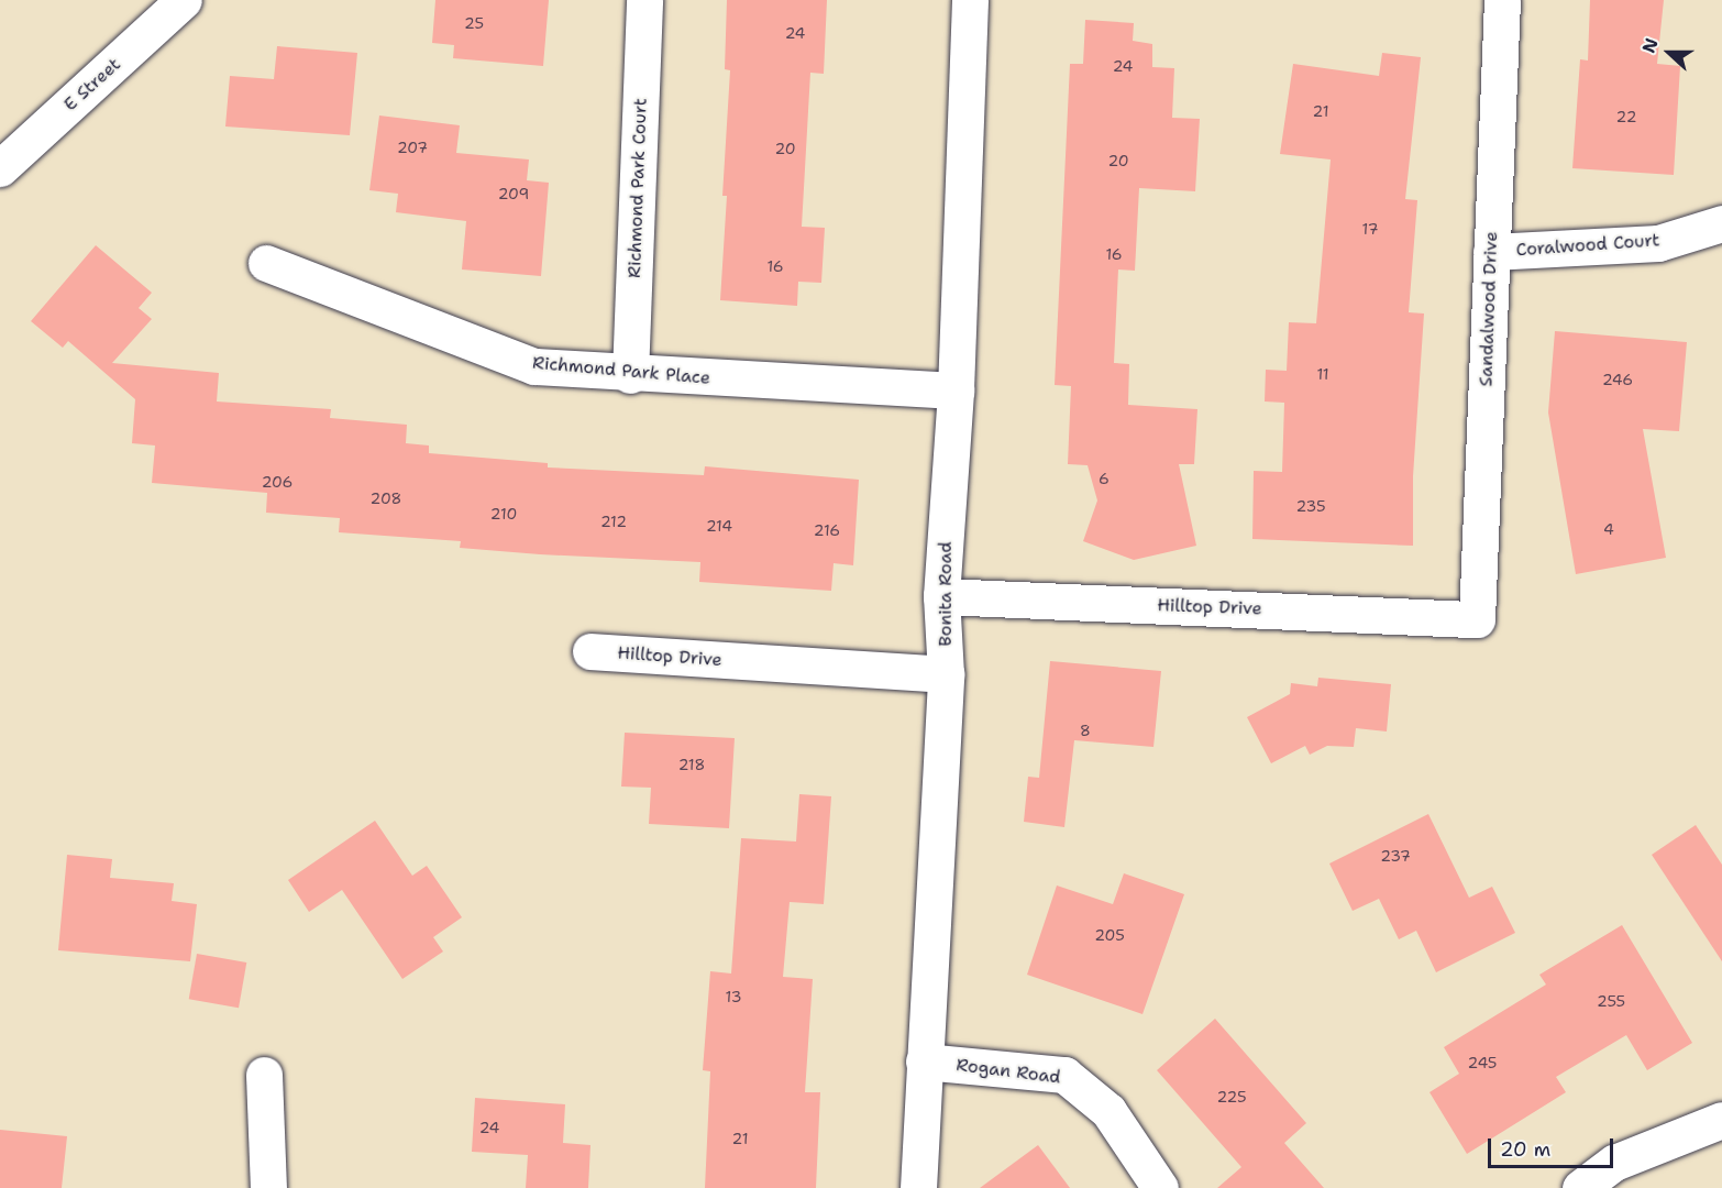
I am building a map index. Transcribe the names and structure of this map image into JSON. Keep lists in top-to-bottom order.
{
  "streets": {
    "street": [
      "E Street",
      "Richmond Park Court",
      "Coralwood Court",
      "Sandalwood Drive",
      "Richmond Park Place",
      "Bonita Road",
      "Hilltop Drive",
      "Rogan Road"
    ]
  },
  "crossings": [
    ["Richmond Park Court", "Richmond Park Place"],
    ["Coralwood Court", "Sandalwood Drive"],
    ["Sandalwood Drive", "Hilltop Drive"],
    ["Richmond Park Place", "Bonita Road"],
    ["Bonita Road", "Hilltop Drive"],
    ["Bonita Road", "Rogan Road"]
  ],
  "house_numbers": [
    "25",
    "24",
    "24",
    "21",
    "22",
    "207",
    "20",
    "20",
    "209",
    "17",
    "16",
    "16",
    "11",
    "246",
    "6",
    "206",
    "208",
    "235",
    "210",
    "212",
    "214",
    "4",
    "216",
    "8",
    "218",
    "237",
    "205",
    "13",
    "255",
    "245",
    "225",
    "24",
    "21"
  ],
  "scale_bar": "20 m",
  "north": "left"
}
